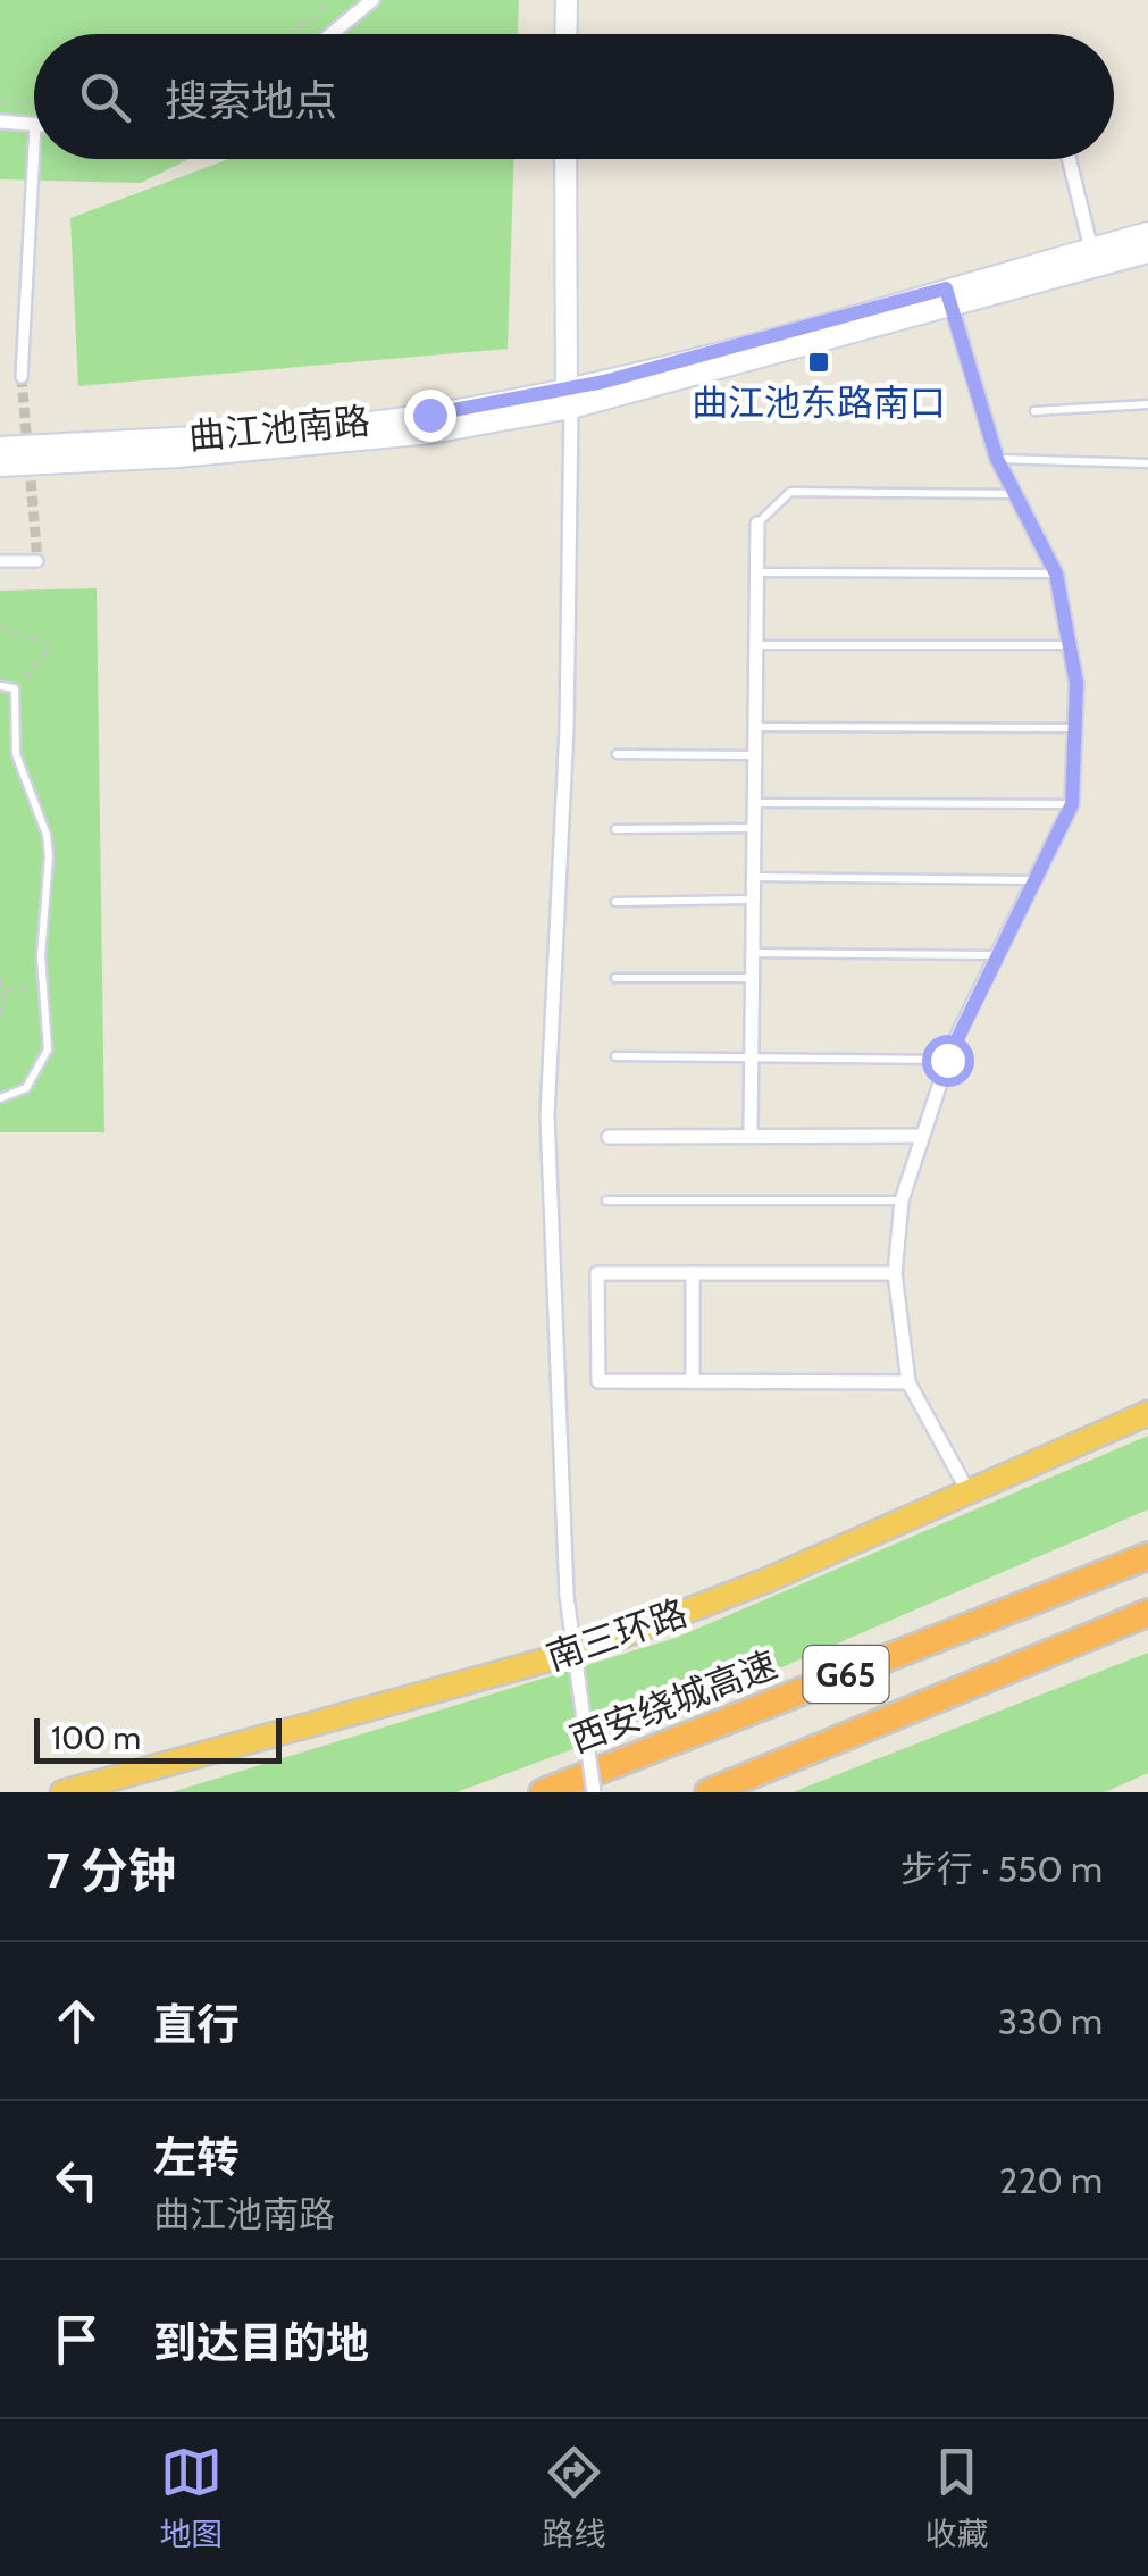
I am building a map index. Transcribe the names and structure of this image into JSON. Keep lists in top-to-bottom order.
{
  "streets": {
    "highway": ["南三环路", "G65", "西安绕城高速"],
    "main road": ["曲江池南路"]
  },
  "places": {
    "transit": ["曲江池东路南口"]
  },
  "scale_bar": "100 m",
  "page": {
    "search": "搜索地点",
    "scale": "100 m",
    "heading": ["7 分钟", "步行 · 550 m"],
    "list": [
      ["直行", "330 m"],
      ["左转", "曲江池南路", "220 m"],
      "到达目的地"
    ],
    "nav": ["地图", "路线", "收藏"]
  }
}
